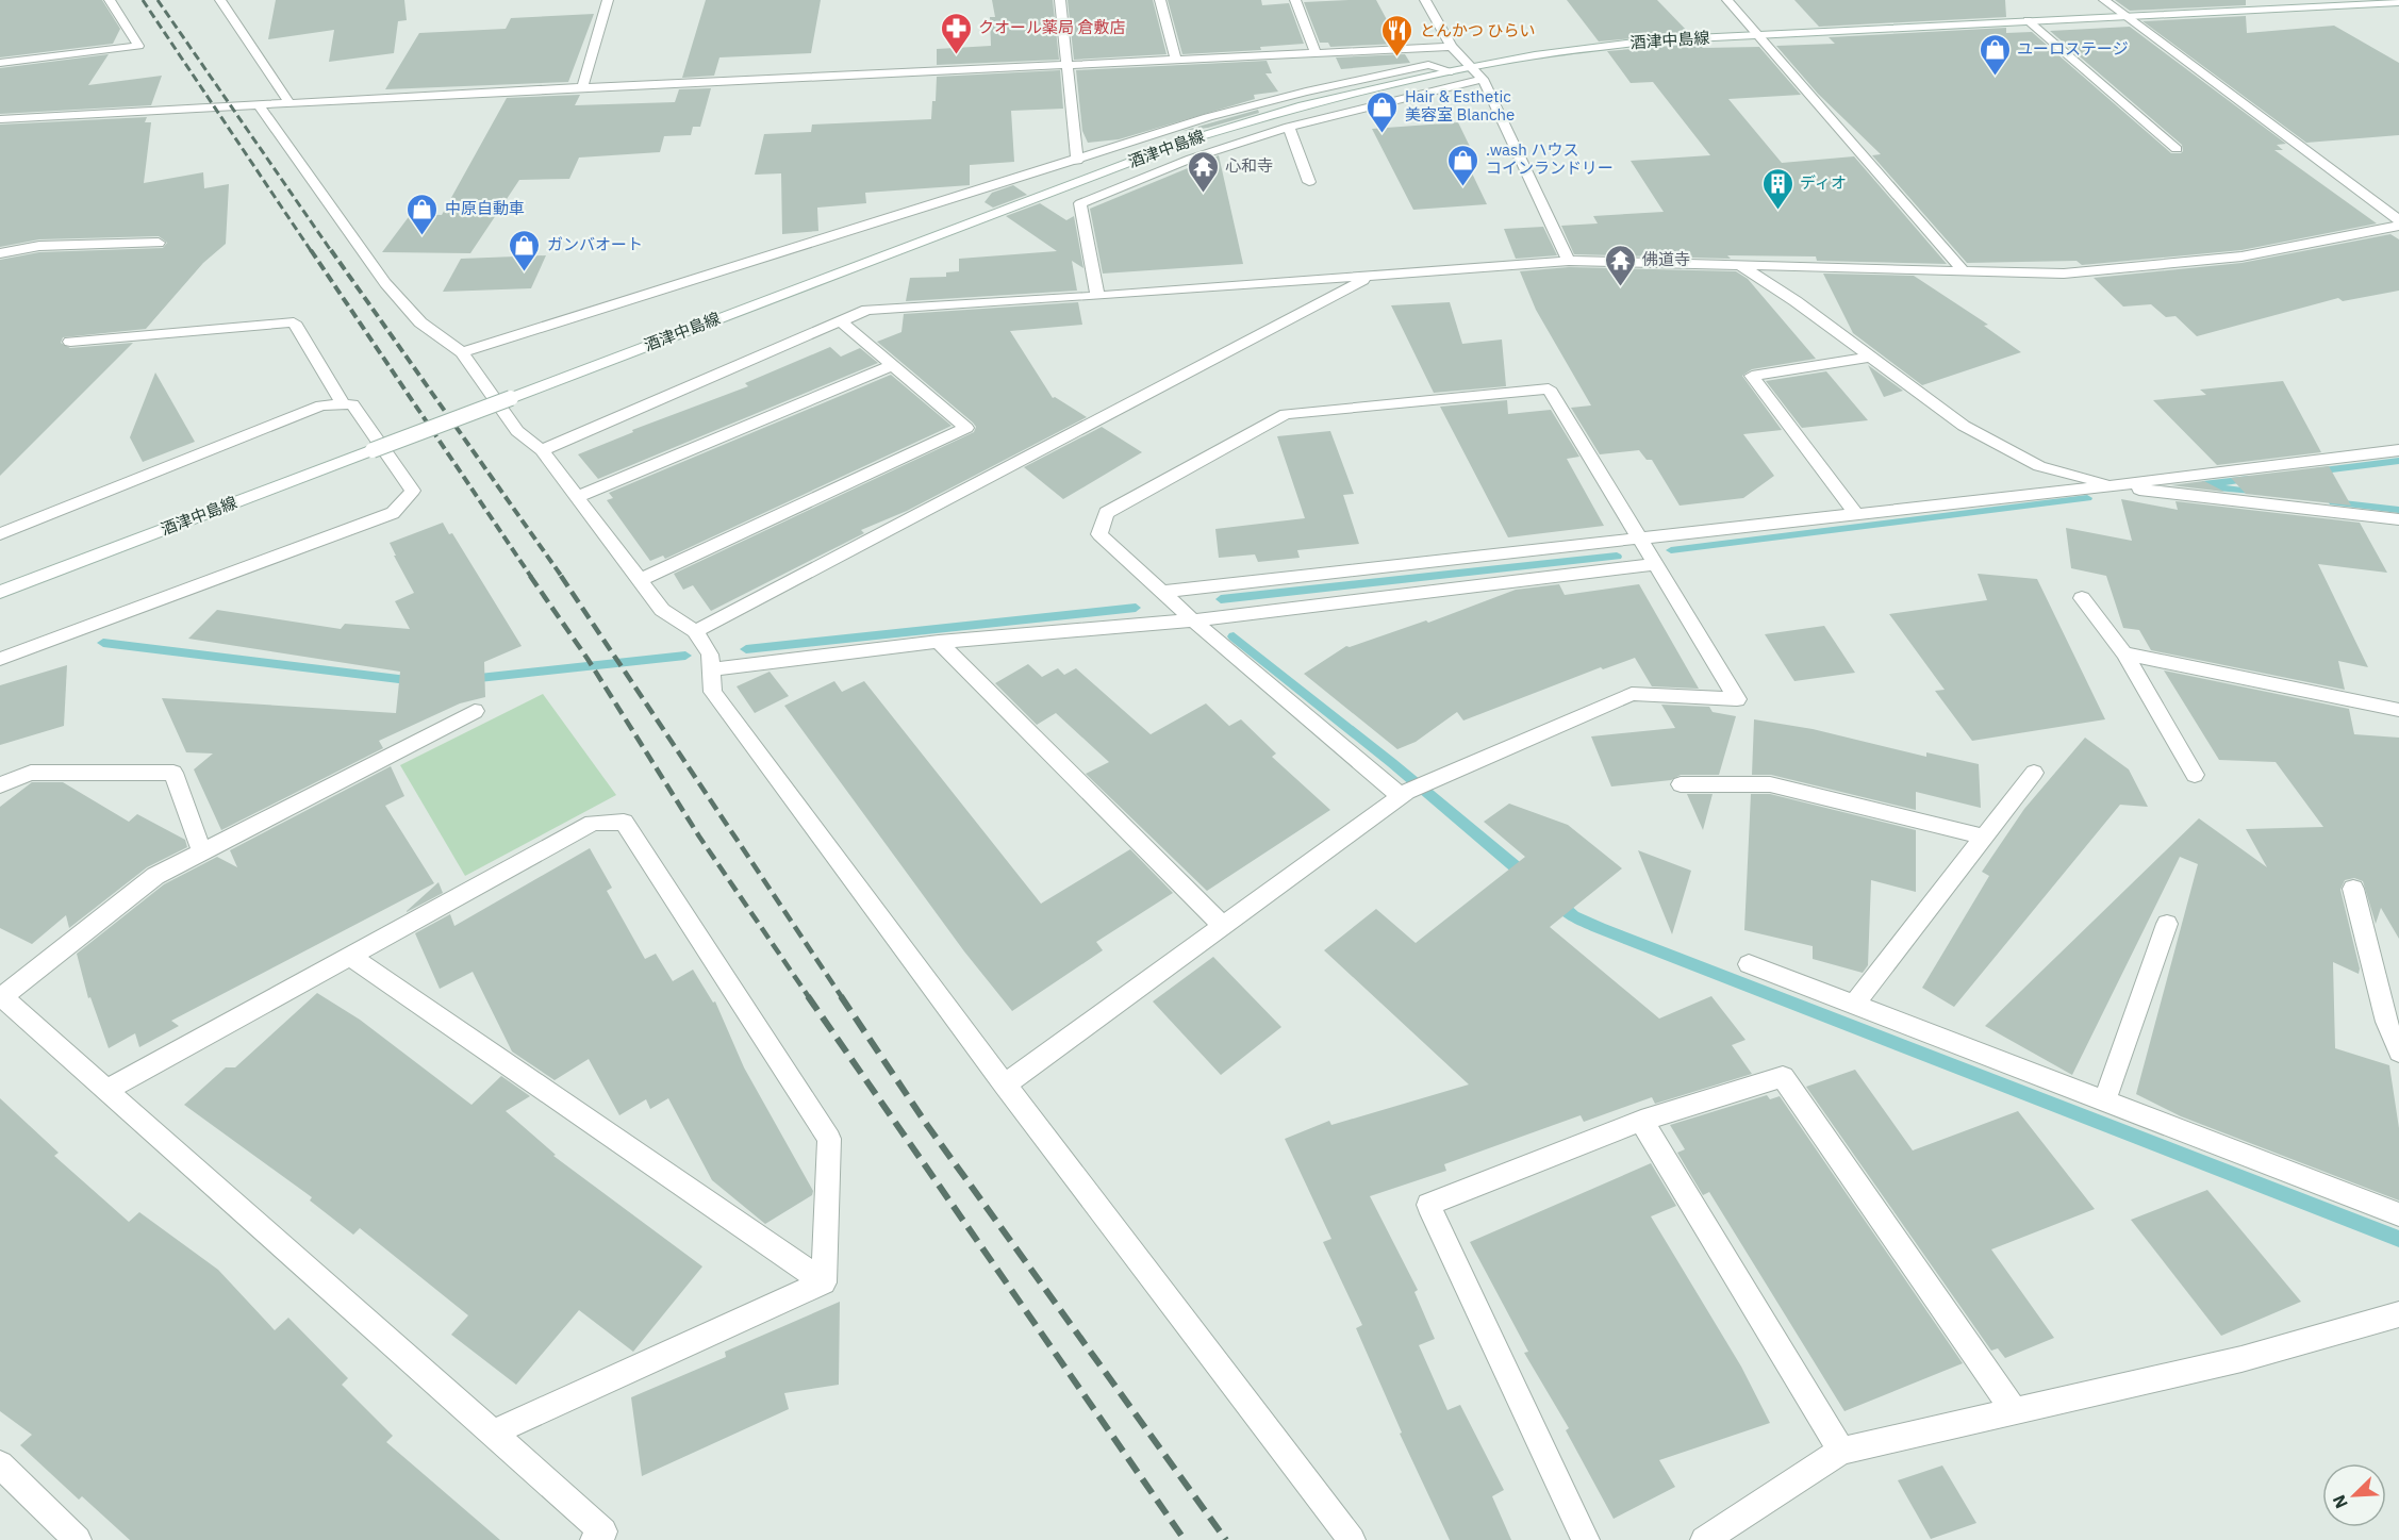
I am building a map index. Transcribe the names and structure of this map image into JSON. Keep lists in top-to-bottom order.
{
  "streets": {
    "street": ["酒津中島線"]
  },
  "places": {
    "pharmacy": ["クオール薬局 倉敷店"],
    "restaurant": ["とんかつ ひらい"],
    "shop": [
      "ユーロステージ",
      "Hair & Esthetic 美容室 Blanche",
      ".wash ハウス コインランドリー",
      "中原自動車",
      "ガンバオート"
    ],
    "temple": ["心和寺", "佛道寺"],
    "building": ["ディオ"]
  },
  "north": "bottom left"
}
